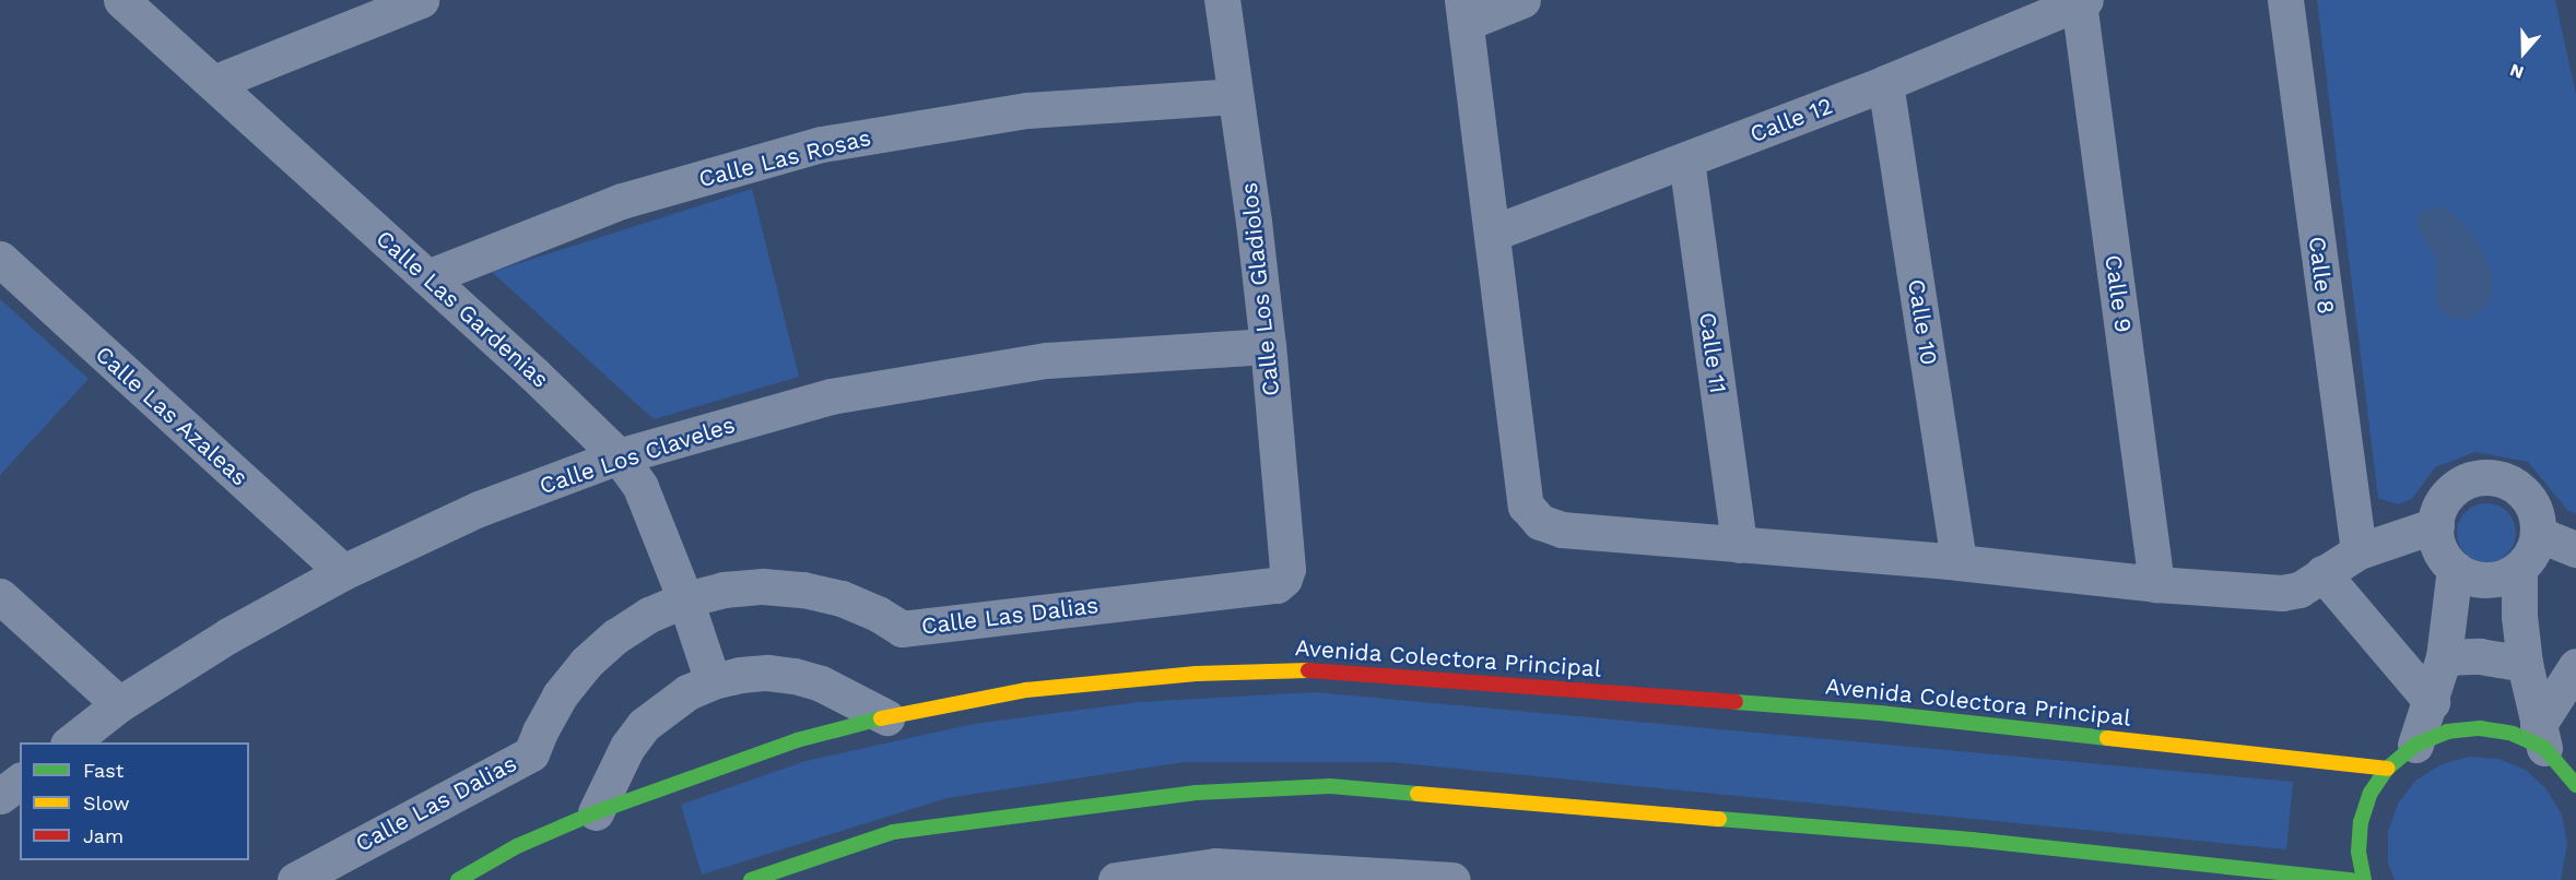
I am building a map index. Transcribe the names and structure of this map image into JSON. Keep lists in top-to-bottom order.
{
  "streets": {
    "street": [
      "Calle 12",
      "Calle Las Rosas",
      "Calle 8",
      "Calle Los Gladiolos",
      "Calle 9",
      "Calle Las Gardenias",
      "Calle 10",
      "Calle 11",
      "Calle Las Azaleas",
      "Calle Los Claveles",
      "Calle Las Dalias",
      "Avenida Colectora Principal"
    ]
  },
  "crossings": [
    ["Calle 12", "Calle 9"],
    ["Calle 12", "Calle 10"],
    ["Calle 12", "Calle 11"],
    ["Calle Las Rosas", "Calle Los Gladiolos"],
    ["Calle Las Rosas", "Calle Las Gardenias"],
    ["Calle Los Gladiolos", "Calle Los Claveles"],
    ["Calle Los Gladiolos", "Calle Las Dalias"],
    ["Calle Las Gardenias", "Calle Los Claveles"],
    ["Calle Las Gardenias", "Calle Las Dalias"],
    ["Calle Las Azaleas", "Calle Los Claveles"]
  ],
  "legend": ["Fast", "Slow", "Jam"],
  "north": "bottom"
}
